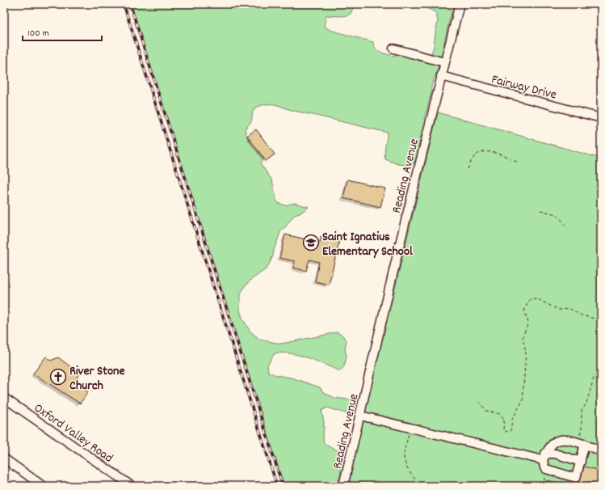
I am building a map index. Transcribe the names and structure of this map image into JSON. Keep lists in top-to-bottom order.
{
  "streets": {
    "street": ["Fairway Drive", "Reading Avenue", "Oxford Valley Road"]
  },
  "crossings": [
    ["Fairway Drive", "Reading Avenue"]
  ],
  "places": {
    "school or university": ["Saint Ignatius Elementary School"],
    "church": ["River Stone Church"]
  },
  "scale_bar": "100 m"
}
